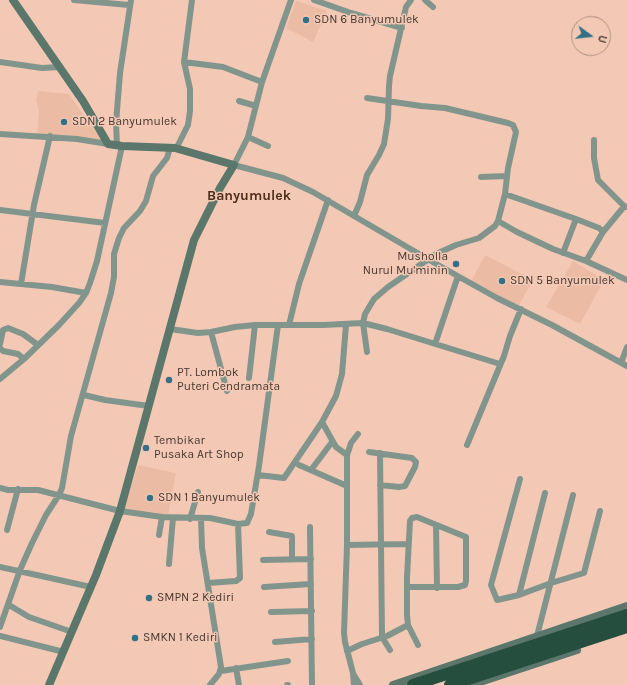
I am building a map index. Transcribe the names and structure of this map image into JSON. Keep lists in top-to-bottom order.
{
  "districts": ["Banyumulek"],
  "places": [
    "SDN 6 Banyumulek",
    "SDN 2 Banyumulek",
    "Musholla Nurul Mu'minin",
    "SDN 5 Banyumulek",
    "PT. Lombok Puteri Cendramata",
    "Tembikar Pusaka Art Shop",
    "SDN 1 Banyumulek",
    "SMPN 2 Kediri",
    "SMKN 1 Kediri"
  ],
  "north": "right"
}
